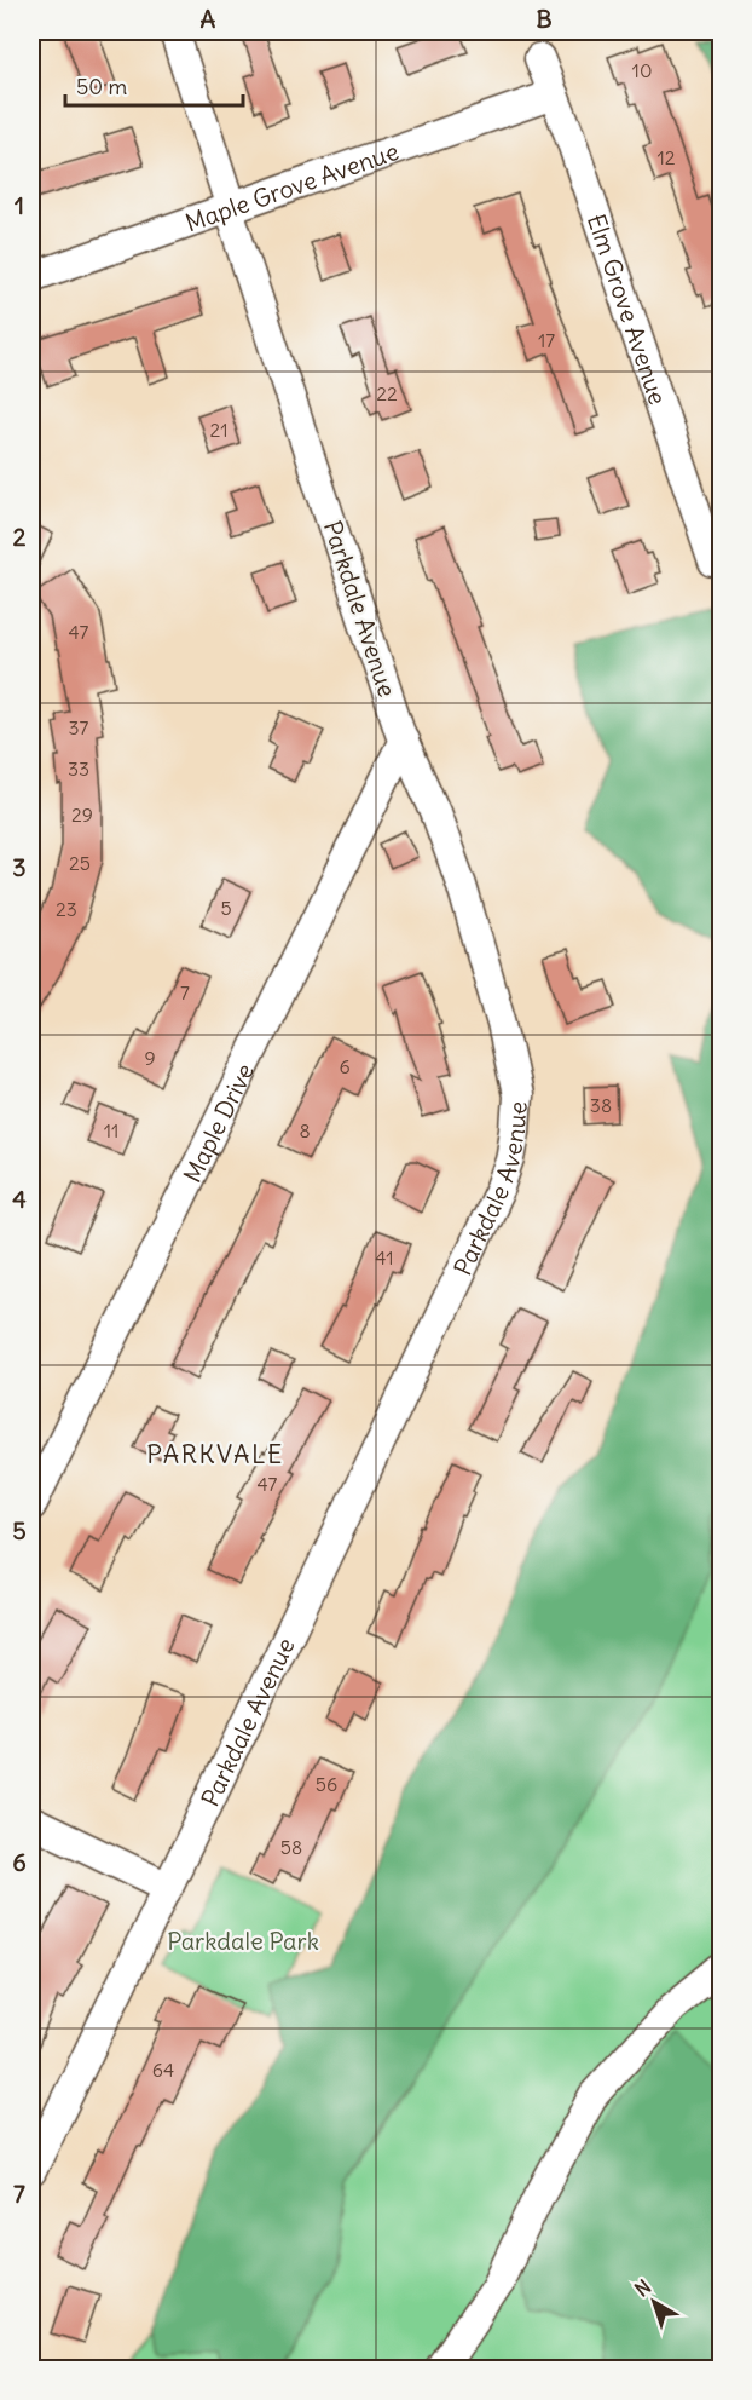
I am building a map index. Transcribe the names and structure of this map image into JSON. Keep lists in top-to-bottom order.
{
  "streets": {
    "street": [
      "Maple Grove Avenue",
      "Elm Grove Avenue",
      "Parkdale Avenue",
      "Maple Drive"
    ]
  },
  "crossings": [
    ["Maple Grove Avenue", "Elm Grove Avenue"],
    ["Maple Grove Avenue", "Parkdale Avenue"],
    ["Parkdale Avenue", "Maple Drive"]
  ],
  "districts": ["PARKVALE"],
  "parks": ["Parkdale Park"],
  "house_numbers": [
    "10",
    "12",
    "17",
    "22",
    "21",
    "47",
    "37",
    "33",
    "29",
    "25",
    "5",
    "23",
    "7",
    "9",
    "6",
    "38",
    "11",
    "8",
    "41",
    "47",
    "56",
    "58",
    "64"
  ],
  "scale_bar": "50 m",
  "north": "top left",
  "grid": {
    "columns": ["A", "B"],
    "rows": [
      "1",
      "2",
      "3",
      "4",
      "5",
      "6",
      "7"
    ]
  }
}
